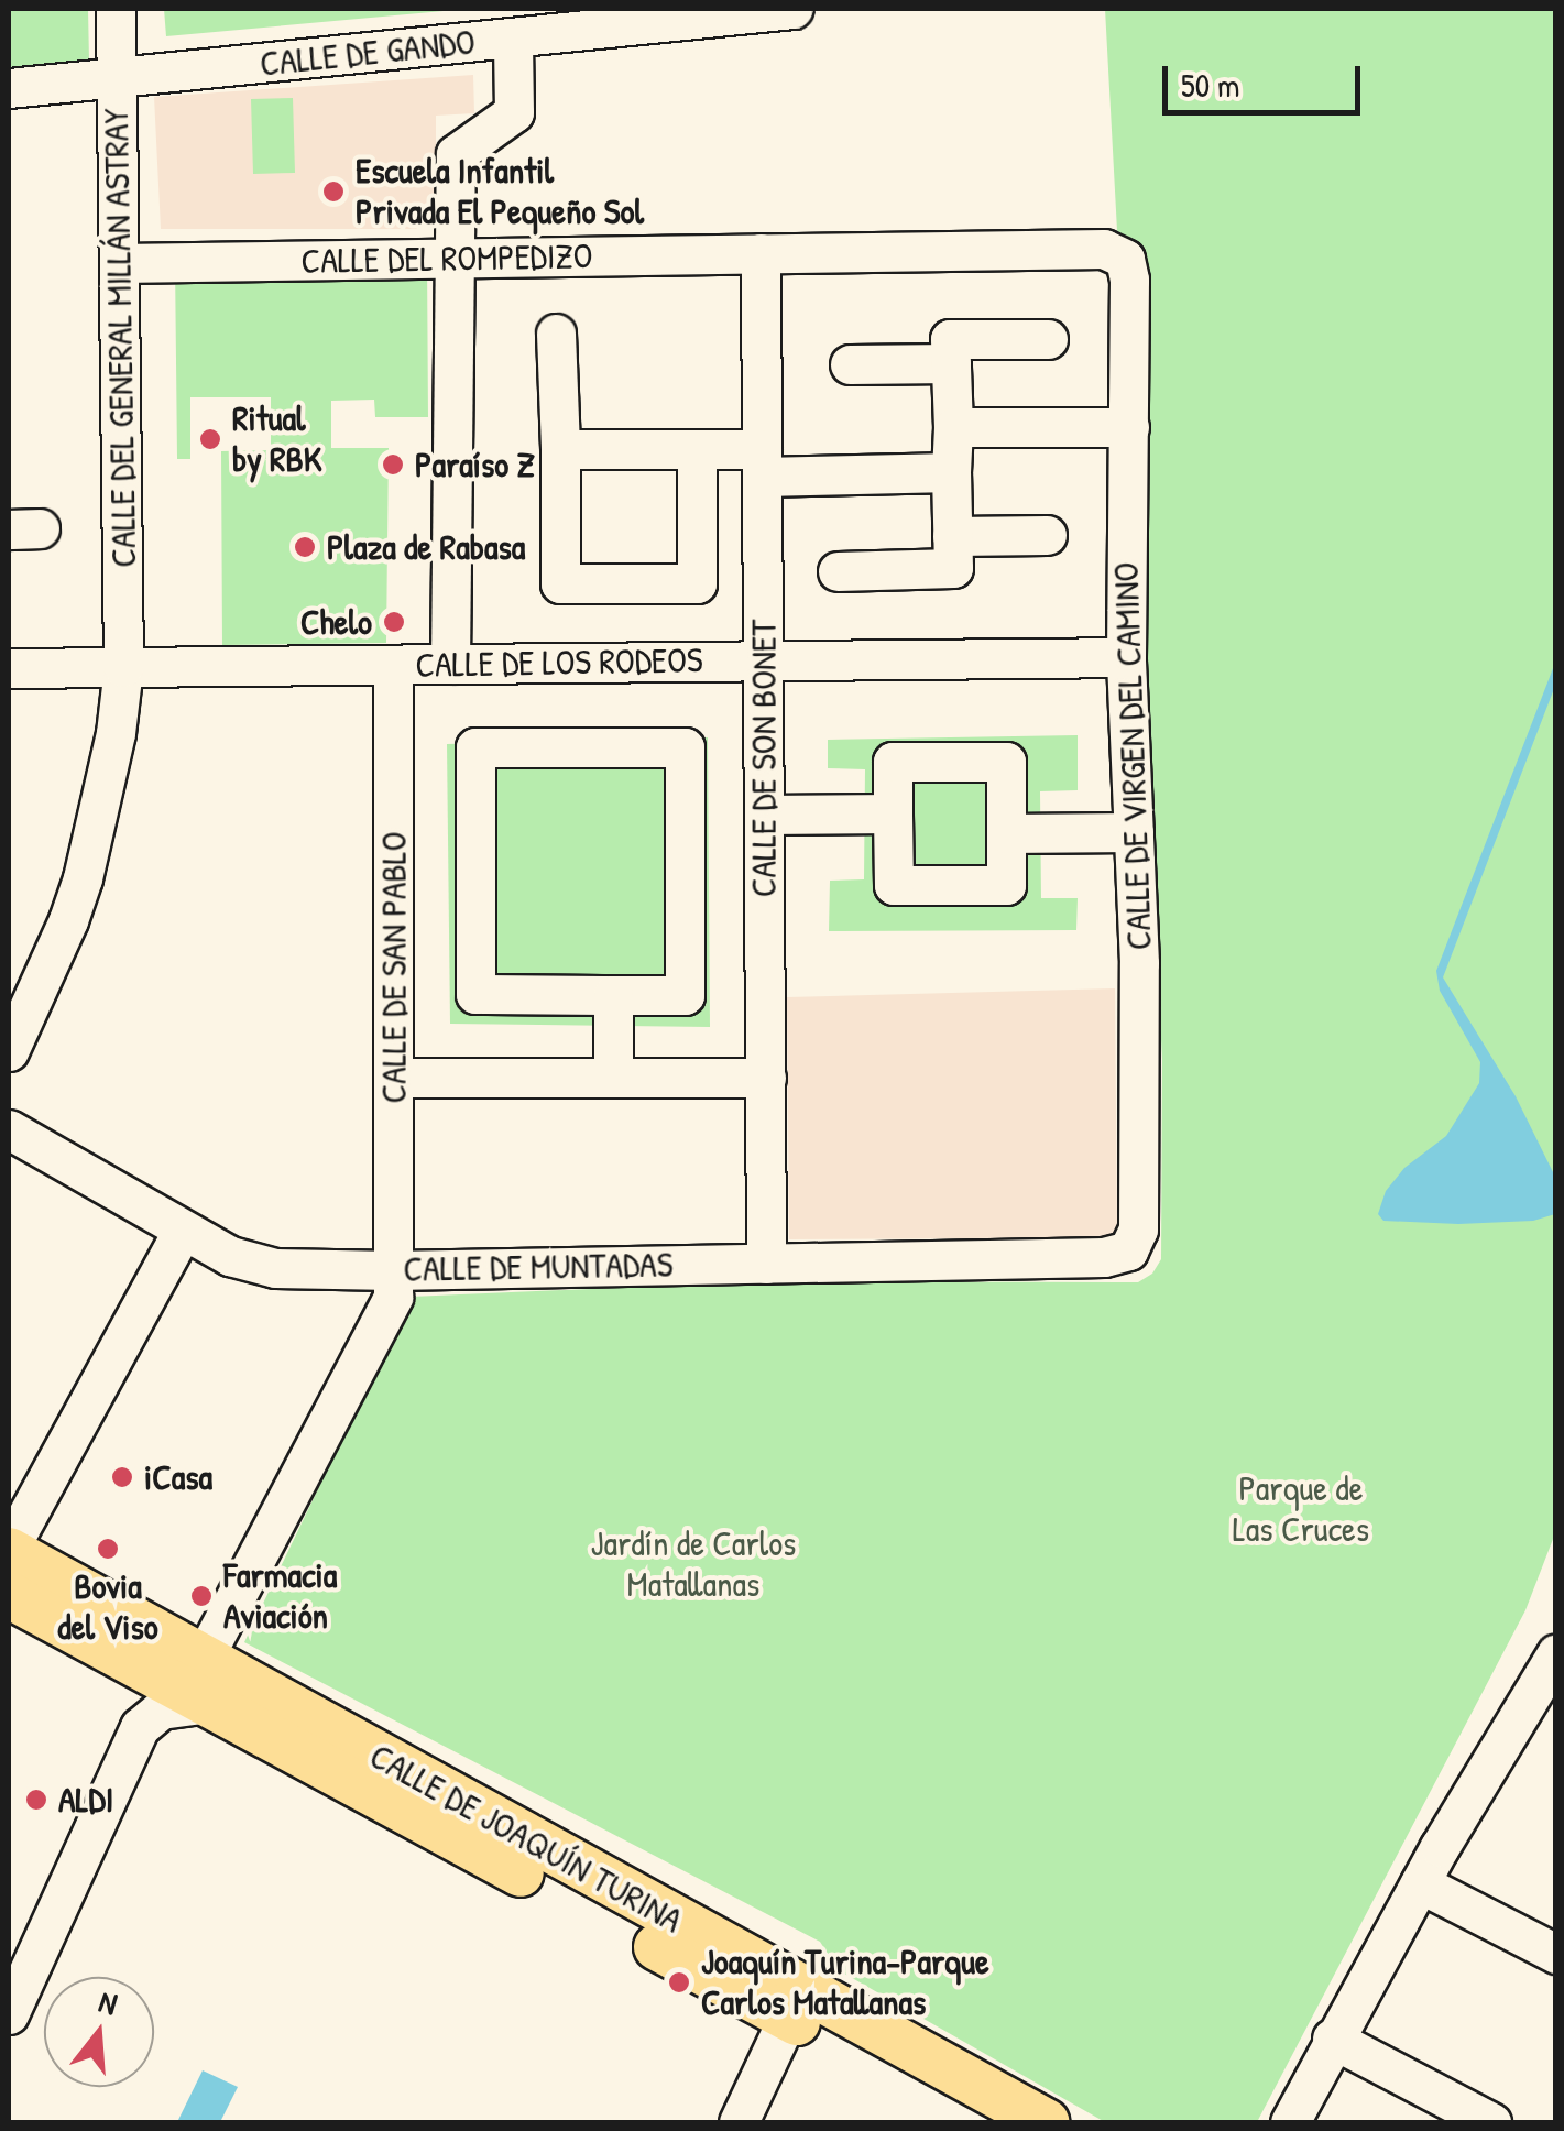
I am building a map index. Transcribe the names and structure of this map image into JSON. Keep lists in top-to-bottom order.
{
  "streets": {
    "main road": ["CALLE DE JOAQUÍN TURINA"],
    "street": [
      "CALLE DE GANDO",
      "CALLE DEL ROMPEDIZO",
      "CALLE DEL GENERAL MILLÁN ASTRAY",
      "CALLE DE LOS RODEOS",
      "CALLE DE VIRGEN DEL CAMINO",
      "CALLE DE SON BONET",
      "CALLE DE SAN PABLO",
      "CALLE DE MUNTADAS"
    ]
  },
  "crossings": [
    ["CALLE DE GANDO", "CALLE DEL GENERAL MILLÁN ASTRAY"],
    ["CALLE DEL ROMPEDIZO", "CALLE DEL GENERAL MILLÁN ASTRAY"],
    ["CALLE DEL ROMPEDIZO", "CALLE DE VIRGEN DEL CAMINO"],
    ["CALLE DEL ROMPEDIZO", "CALLE DE SON BONET"],
    ["CALLE DEL GENERAL MILLÁN ASTRAY", "CALLE DE LOS RODEOS"],
    ["CALLE DE LOS RODEOS", "CALLE DE VIRGEN DEL CAMINO"],
    ["CALLE DE LOS RODEOS", "CALLE DE SON BONET"],
    ["CALLE DE LOS RODEOS", "CALLE DE SAN PABLO"],
    ["CALLE DE VIRGEN DEL CAMINO", "CALLE DE MUNTADAS"],
    ["CALLE DE SON BONET", "CALLE DE MUNTADAS"],
    ["CALLE DE SAN PABLO", "CALLE DE MUNTADAS"],
    ["CALLE DE SAN PABLO", "CALLE DE JOAQUÍN TURINA"]
  ],
  "parks": ["Parque de Las Cruces", "Jardín de Carlos Matallanas"],
  "places": [
    "Escuela Infantil Privada El Pequeño Sol",
    "Ritual by RBK",
    "Paraíso Z",
    "Plaza de Rabasa",
    "Chelo",
    "iCasa",
    "Bovia del Viso",
    "Farmacia Aviación",
    "ALDI",
    "Joaquín Turina-Parque Carlos Matallanas"
  ],
  "scale_bar": "50 m",
  "north": "top"
}
